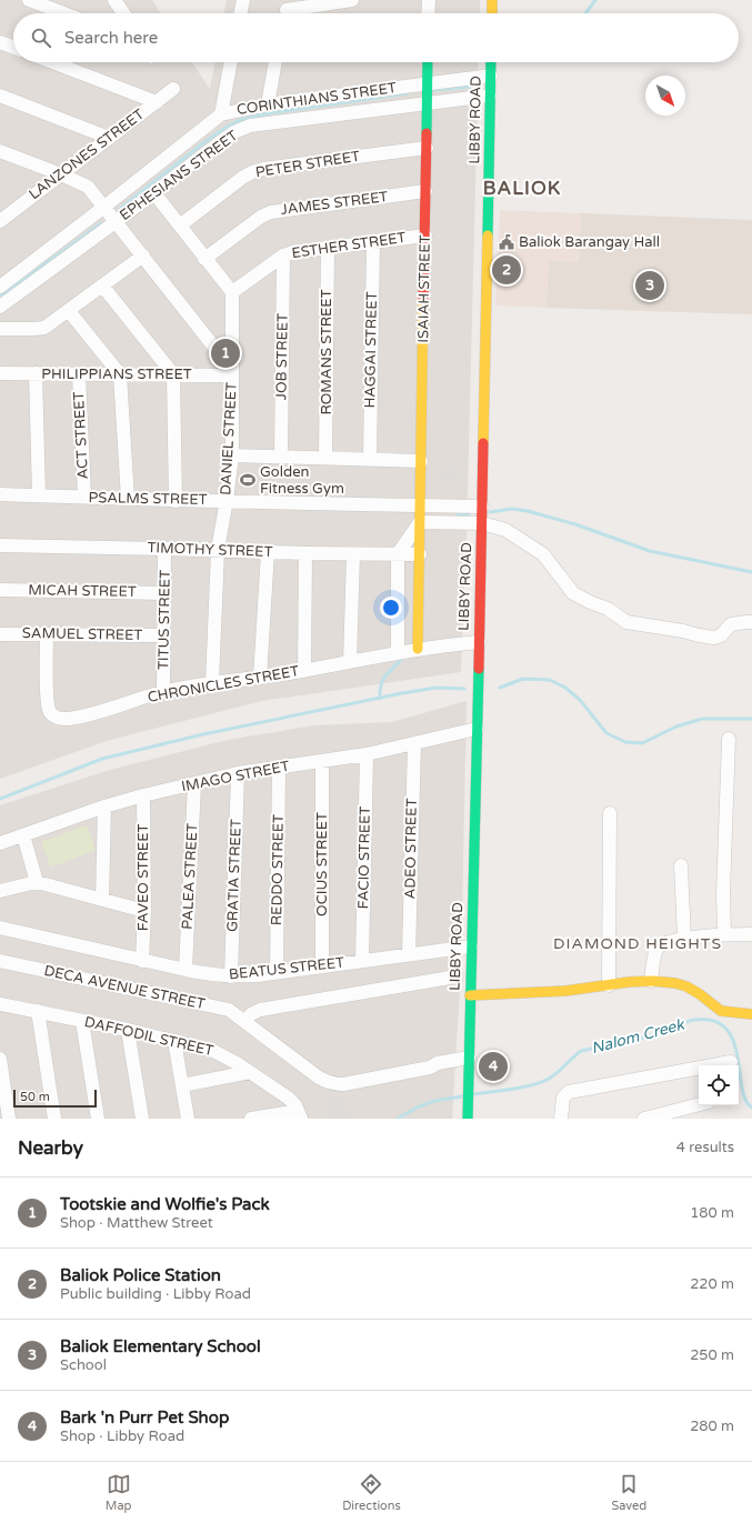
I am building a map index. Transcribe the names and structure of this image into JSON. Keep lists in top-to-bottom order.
{
  "streets": {
    "main road": ["LIBBY ROAD", "ISAIAH STREET"],
    "street": [
      "CORINTHIANS STREET",
      "LANZONES STREET",
      "PETER STREET",
      "EPHESIANS STREET",
      "JAMES STREET",
      "ESTHER STREET",
      "HAGGAI STREET",
      "ROMANS STREET",
      "JOB STREET",
      "PHILIPPIANS STREET",
      "ACT STREET",
      "DANIEL STREET",
      "PSALMS STREET",
      "TIMOTHY STREET",
      "MICAH STREET",
      "TITUS STREET",
      "SAMUEL STREET",
      "CHRONICLES STREET",
      "IMAGO STREET",
      "ADEO STREET",
      "FACIO STREET",
      "OCIUS STREET",
      "REDDO STREET",
      "GRATIA STREET",
      "PALEA STREET",
      "FAVEO STREET",
      "BEATUS STREET",
      "DECA AVENUE STREET",
      "DAFFODIL STREET"
    ]
  },
  "crossings": [
    ["CORINTHIANS STREET", "LIBBY ROAD"],
    ["CORINTHIANS STREET", "ISAIAH STREET"],
    ["LIBBY ROAD", "EPHESIANS STREET"],
    ["LIBBY ROAD", "PSALMS STREET"],
    ["LIBBY ROAD", "CHRONICLES STREET"],
    ["LIBBY ROAD", "IMAGO STREET"],
    ["LIBBY ROAD", "BEATUS STREET"],
    ["LIBBY ROAD", "DECA AVENUE STREET"],
    ["PETER STREET", "ISAIAH STREET"],
    ["EPHESIANS STREET", "ISAIAH STREET"],
    ["JAMES STREET", "ISAIAH STREET"],
    ["ESTHER STREET", "ISAIAH STREET"],
    ["ESTHER STREET", "HAGGAI STREET"],
    ["ESTHER STREET", "ROMANS STREET"],
    ["ESTHER STREET", "JOB STREET"],
    ["ESTHER STREET", "DANIEL STREET"],
    ["ISAIAH STREET", "PSALMS STREET"],
    ["ISAIAH STREET", "TIMOTHY STREET"],
    ["ISAIAH STREET", "CHRONICLES STREET"],
    ["PHILIPPIANS STREET", "ACT STREET"],
    ["PHILIPPIANS STREET", "DANIEL STREET"],
    ["ACT STREET", "PSALMS STREET"],
    ["DANIEL STREET", "PSALMS STREET"],
    ["DANIEL STREET", "TIMOTHY STREET"],
    ["DANIEL STREET", "CHRONICLES STREET"],
    ["TIMOTHY STREET", "TITUS STREET"],
    ["MICAH STREET", "TITUS STREET"],
    ["TITUS STREET", "SAMUEL STREET"],
    ["TITUS STREET", "CHRONICLES STREET"],
    ["SAMUEL STREET", "CHRONICLES STREET"],
    ["IMAGO STREET", "ADEO STREET"],
    ["IMAGO STREET", "FACIO STREET"],
    ["IMAGO STREET", "OCIUS STREET"],
    ["IMAGO STREET", "REDDO STREET"],
    ["IMAGO STREET", "GRATIA STREET"],
    ["IMAGO STREET", "PALEA STREET"],
    ["IMAGO STREET", "FAVEO STREET"],
    ["ADEO STREET", "BEATUS STREET"],
    ["FACIO STREET", "BEATUS STREET"],
    ["OCIUS STREET", "BEATUS STREET"],
    ["REDDO STREET", "BEATUS STREET"],
    ["GRATIA STREET", "BEATUS STREET"],
    ["PALEA STREET", "BEATUS STREET"],
    ["FAVEO STREET", "BEATUS STREET"]
  ],
  "districts": ["BALIOK", "DIAMOND HEIGHTS"],
  "water": ["Nalom Creek"],
  "places": {
    "public building": ["Baliok Barangay Hall"],
    "sports": ["Golden Fitness Gym"]
  },
  "scale_bar": "50 m",
  "north": "bottom right",
  "page": {
    "search": "Search here",
    "pins": [
      "2",
      "3",
      "1",
      "4"
    ],
    "scale": "50 m",
    "heading": ["Nearby", "4 results"],
    "list": [
      {
        "mark": "1",
        "name": "Tootskie and Wolfie's Pack",
        "note": "Shop · Matthew Street",
        "value": "180 m"
      },
      {
        "mark": "2",
        "name": "Baliok Police Station",
        "note": "Public building · Libby Road",
        "value": "220 m"
      },
      {
        "mark": "3",
        "name": "Baliok Elementary School",
        "note": "School",
        "value": "250 m"
      },
      {
        "mark": "4",
        "name": "Bark 'n Purr Pet Shop",
        "note": "Shop · Libby Road",
        "value": "280 m"
      }
    ],
    "nav": ["Map", "Directions", "Saved"]
  }
}
